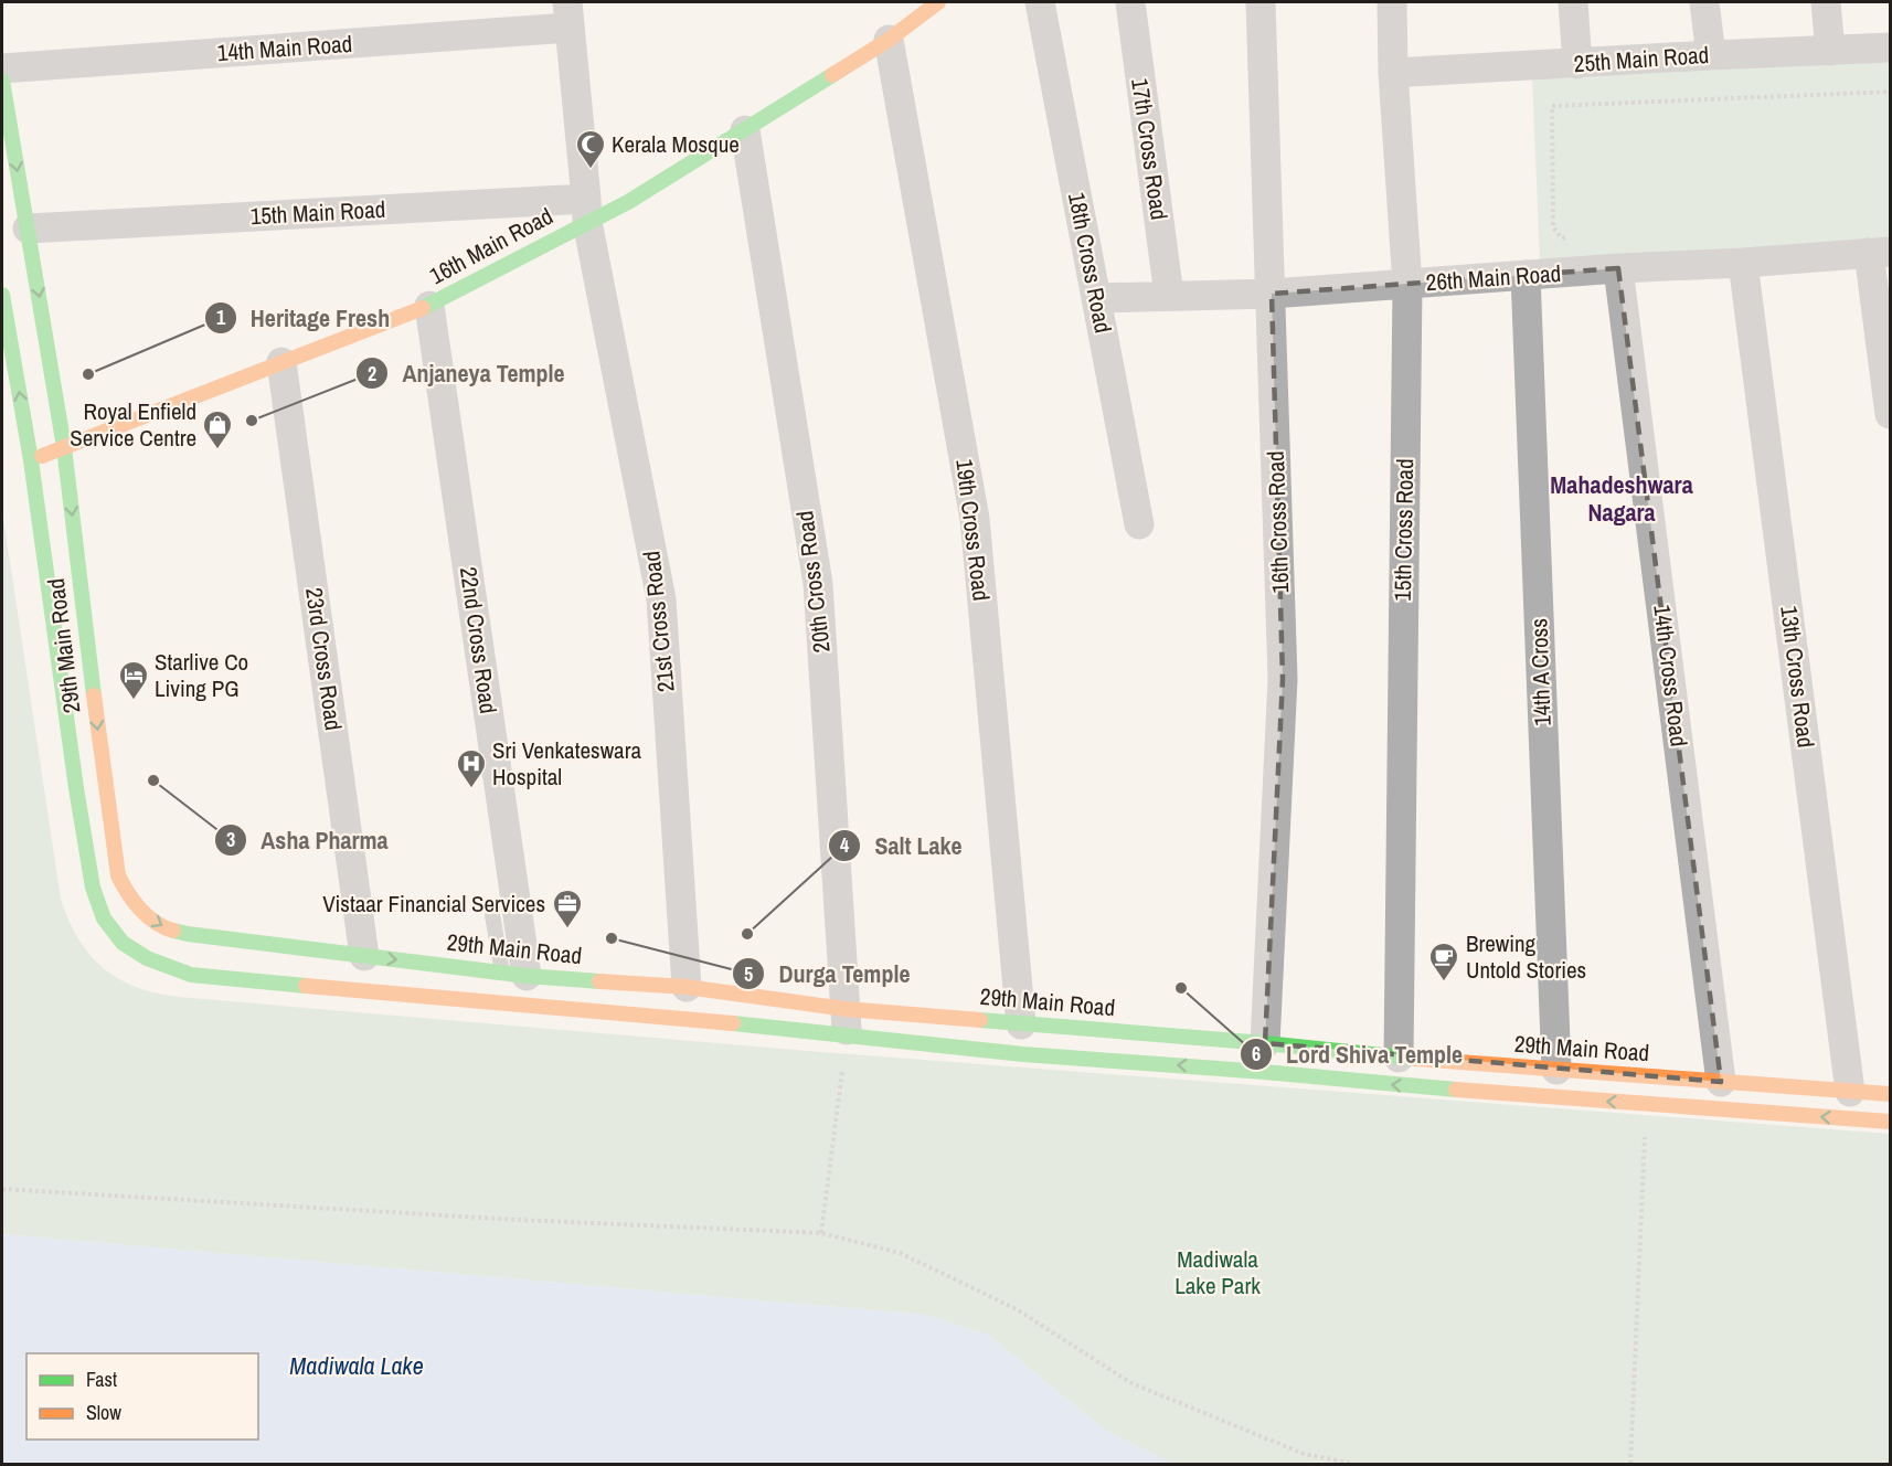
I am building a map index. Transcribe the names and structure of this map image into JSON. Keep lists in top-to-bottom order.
{
  "streets": {
    "main road": ["16th Main Road", "29th Main Road"],
    "street": [
      "14th Main Road",
      "25th Main Road",
      "17th Cross Road",
      "15th Main Road",
      "18th Cross Road",
      "26th Main Road",
      "16th Cross Road",
      "19th Cross Road",
      "15th Cross Road",
      "20th Cross Road",
      "21st Cross Road",
      "22nd Cross Road",
      "23rd Cross Road",
      "14th A Cross",
      "14th Cross Road",
      "13th Cross Road"
    ]
  },
  "crossings": [
    ["14th Main Road", "21st Cross Road"],
    ["25th Main Road", "15th Cross Road"],
    ["17th Cross Road", "26th Main Road"],
    ["15th Main Road", "16th Main Road"],
    ["15th Main Road", "21st Cross Road"],
    ["15th Main Road", "29th Main Road"],
    ["16th Main Road", "19th Cross Road"],
    ["16th Main Road", "20th Cross Road"],
    ["16th Main Road", "21st Cross Road"],
    ["16th Main Road", "22nd Cross Road"],
    ["16th Main Road", "29th Main Road"],
    ["16th Main Road", "23rd Cross Road"],
    ["18th Cross Road", "26th Main Road"],
    ["26th Main Road", "16th Cross Road"],
    ["26th Main Road", "15th Cross Road"],
    ["26th Main Road", "14th A Cross"],
    ["26th Main Road", "14th Cross Road"],
    ["26th Main Road", "13th Cross Road"],
    ["16th Cross Road", "29th Main Road"],
    ["19th Cross Road", "29th Main Road"],
    ["15th Cross Road", "29th Main Road"],
    ["20th Cross Road", "29th Main Road"],
    ["21st Cross Road", "29th Main Road"],
    ["22nd Cross Road", "29th Main Road"],
    ["29th Main Road", "23rd Cross Road"],
    ["29th Main Road", "14th A Cross"],
    ["29th Main Road", "14th Cross Road"],
    ["29th Main Road", "13th Cross Road"]
  ],
  "districts": ["Mahadeshwara Nagara"],
  "water": ["Madiwala Lake"],
  "parks": ["Madiwala Lake Park"],
  "places": {
    "mosque": ["Kerala Mosque"],
    "other": [
      "Heritage Fresh",
      "Anjaneya Temple",
      "Asha Pharma",
      "Salt Lake",
      "Durga Temple",
      "Lord Shiva Temple"
    ],
    "shop": ["Royal Enfield Service Centre"],
    "hotel": ["Starlive Co Living PG"],
    "hospital": ["Sri Venkateswara Hospital"],
    "office": ["Vistaar Financial Services"],
    "cafe": ["Brewing Untold Stories"]
  },
  "legend": ["Fast", "Slow"]
}
